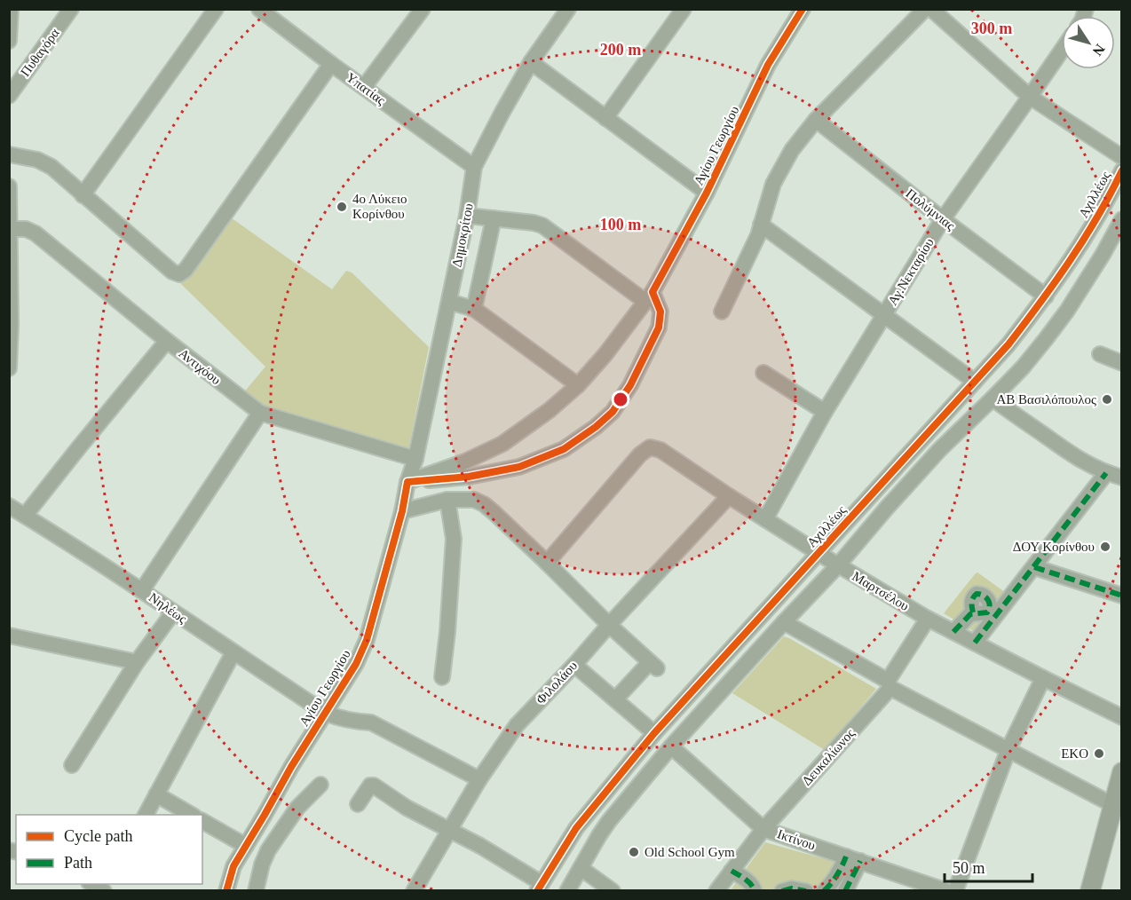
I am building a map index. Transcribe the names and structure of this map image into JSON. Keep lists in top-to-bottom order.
{
  "streets": {
    "street": [
      "Πυθαγόρα",
      "Υπατίας",
      "Αγίου Γεωργίου",
      "Αχιλλέως",
      "Πολύμνιας",
      "Δημοκρίτου",
      "Αγ.Νεκταρίου",
      "Αντιχόου",
      "Μαρτσέλου",
      "Νηλέως",
      "Φιλολάου",
      "Δευκαλίωνος",
      "Ικτίνου"
    ]
  },
  "crossings": [
    ["Υπατίας", "Δημοκρίτου"],
    ["Αγίου Γεωργίου", "Δημοκρίτου"],
    ["Αγίου Γεωργίου", "Νηλέως"],
    ["Αχιλλέως", "Πολύμνιας"],
    ["Αχιλλέως", "Μαρτσέλου"],
    ["Πολύμνιας", "Αγ.Νεκταρίου"],
    ["Δημοκρίτου", "Αντιχόου"],
    ["Αγ.Νεκταρίου", "Μαρτσέλου"],
    ["Μαρτσέλου", "Φιλολάου"],
    ["Μαρτσέλου", "Δευκαλίωνος"],
    ["Νηλέως", "Φιλολάου"],
    ["Δευκαλίωνος", "Ικτίνου"]
  ],
  "places": [
    "4ο Λύκειο Κορίνθου",
    "ΑΒ Βασιλόπουλος",
    "ΔΟΥ Κορίνθου",
    "EKO",
    "Old School Gym"
  ],
  "legend": ["Cycle path", "Path"],
  "scale_bar": "50 m",
  "north": "bottom right",
  "rings": ["300 m", "200 m", "100 m"]
}
